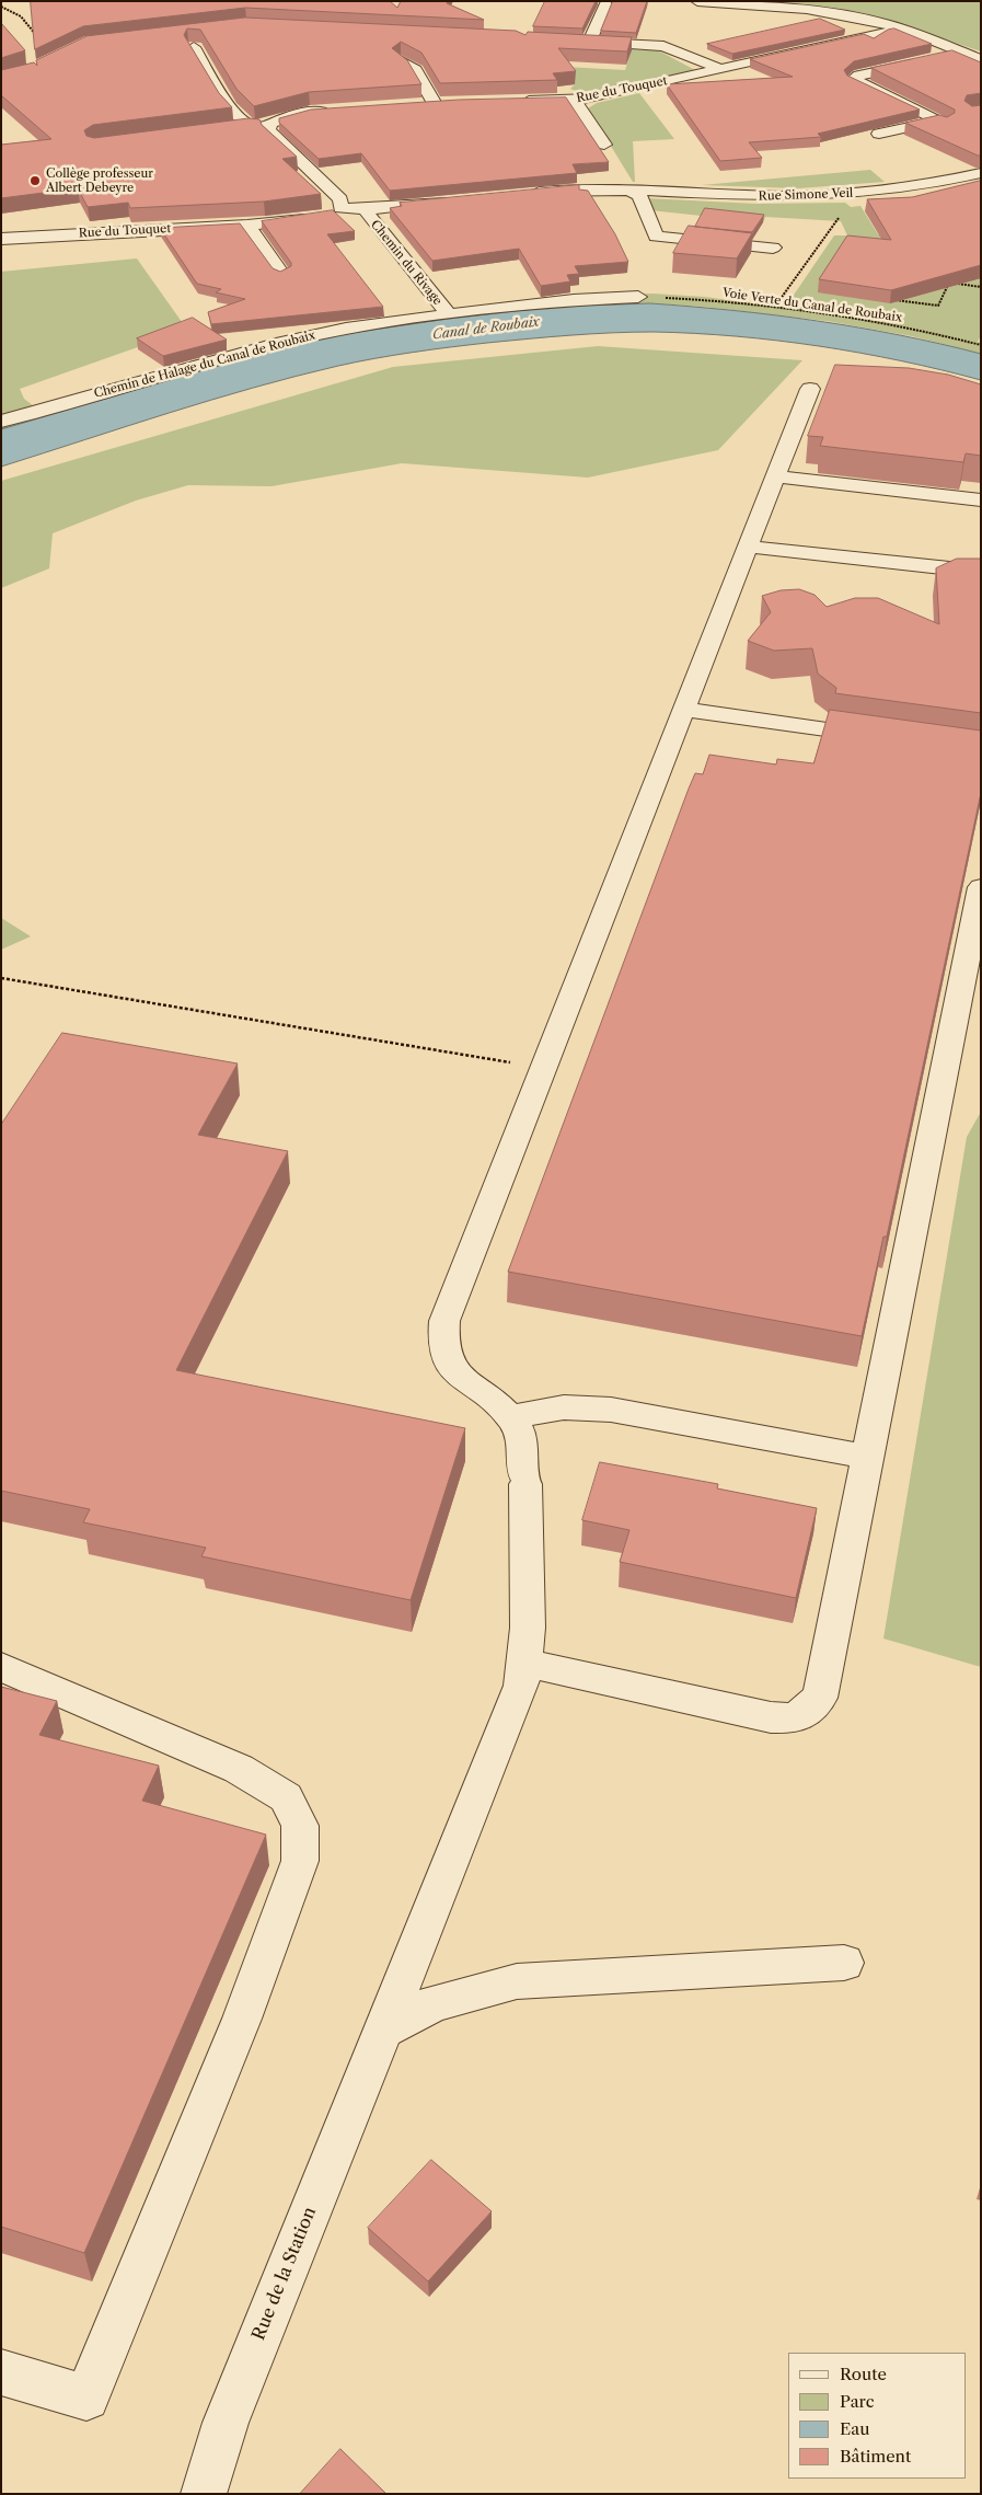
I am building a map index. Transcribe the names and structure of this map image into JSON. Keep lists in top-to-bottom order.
{
  "streets": {
    "street": [
      "Rue du Touquet",
      "Rue Simone Veil",
      "Chemin du Rivage",
      "Chemin de Halage du Canal de Roubaix",
      "Rue de la Station"
    ],
    "path": ["Voie Verte du Canal de Roubaix"]
  },
  "crossings": [
    ["Chemin du Rivage", "Chemin de Halage du Canal de Roubaix"],
    ["Voie Verte du Canal de Roubaix", "Chemin de Halage du Canal de Roubaix"]
  ],
  "water": ["Canal de Roubaix"],
  "places": ["Collège professeur Albert Debeyre"],
  "legend": [
    "Route",
    "Parc",
    "Eau",
    "Bâtiment"
  ]
}
